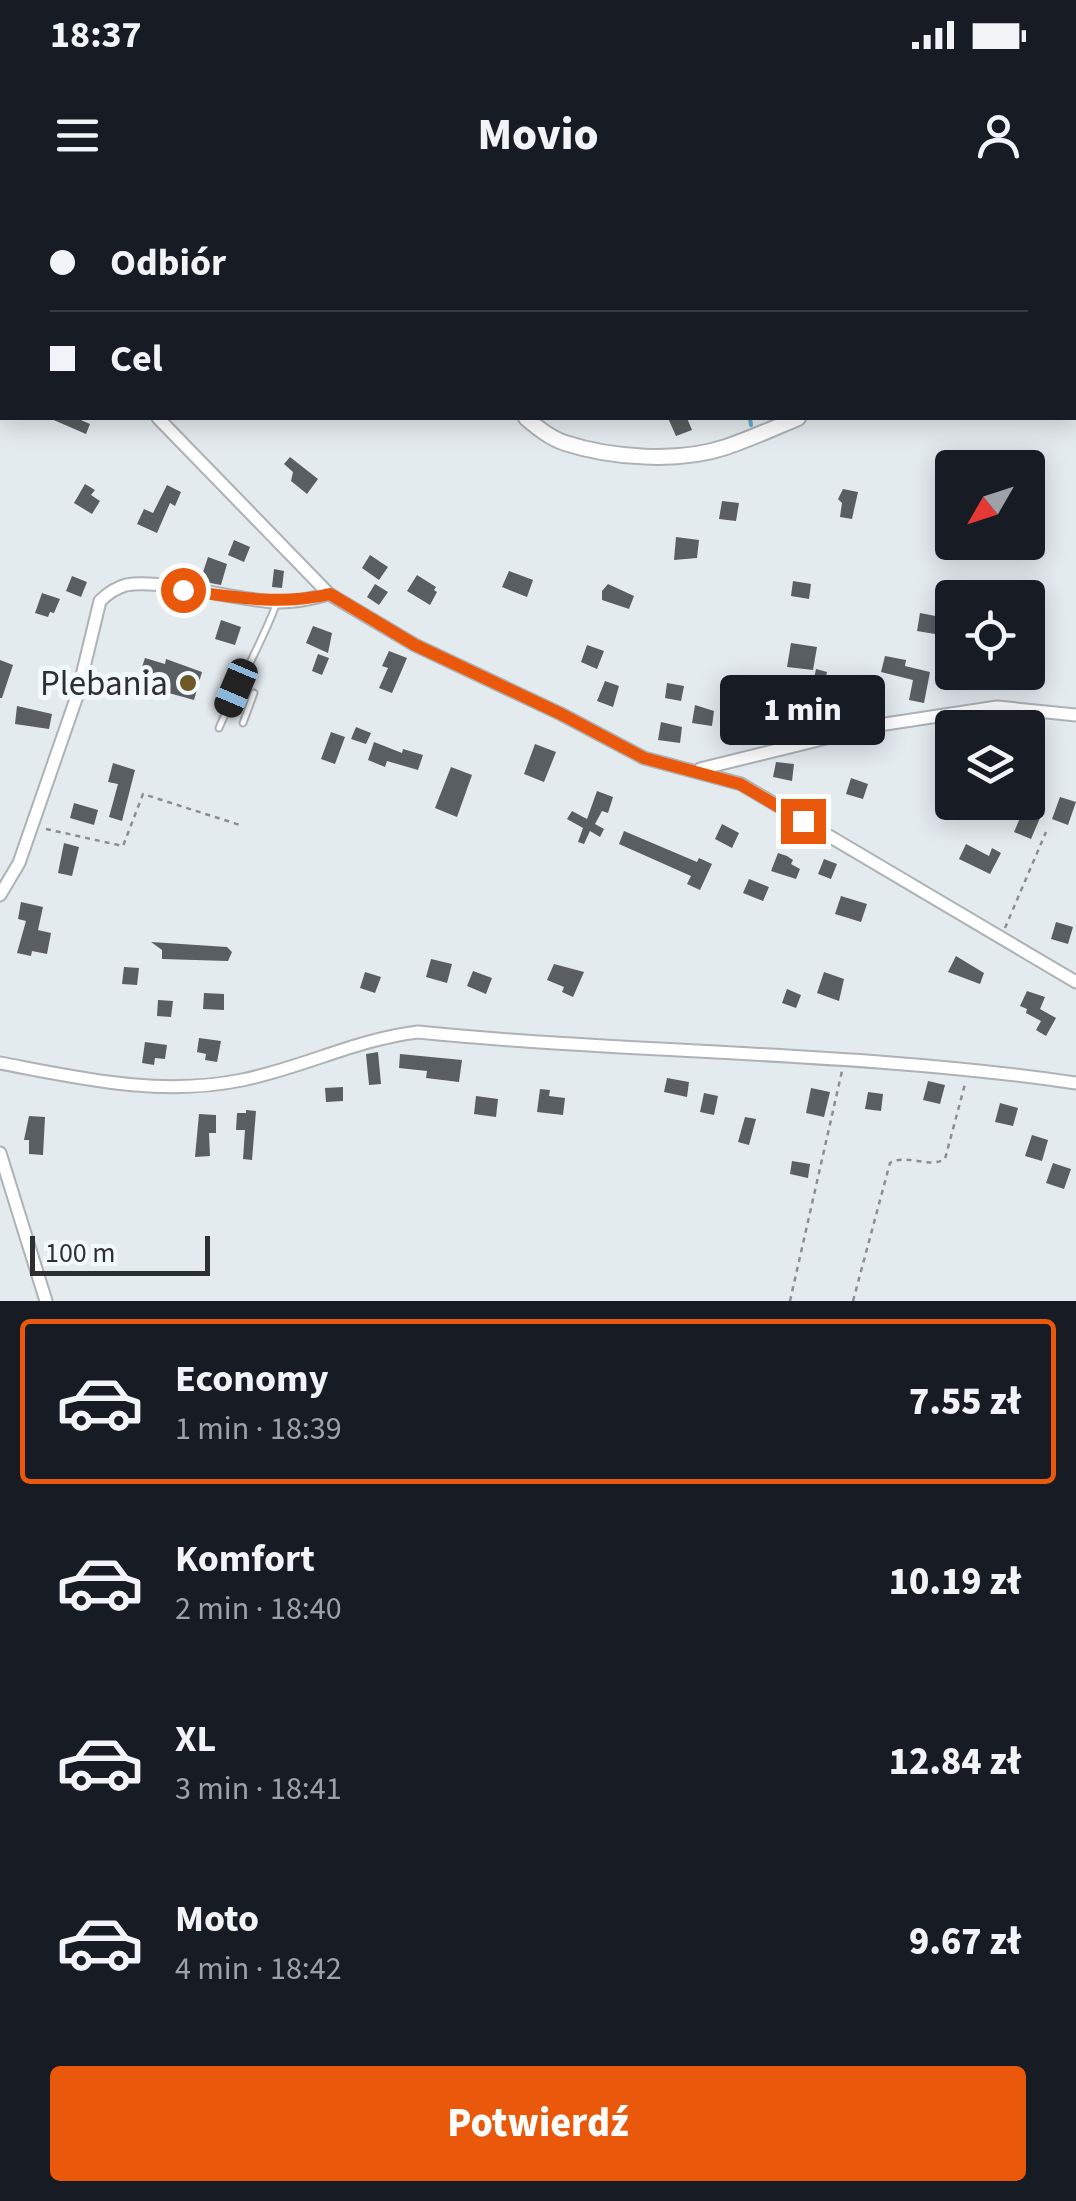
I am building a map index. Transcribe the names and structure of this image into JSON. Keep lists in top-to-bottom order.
{
  "places": ["Plebania"],
  "scale_bar": "100 m",
  "north": "bottom left",
  "page": {
    "status": "18:37",
    "header": "Movio",
    "banner": ["Odbiór", "Cel"],
    "bubble": "1 min",
    "scale": "100 m",
    "list": [
      {
        "name": "Economy",
        "note": "1 min · 18:39",
        "value": "7.55 zł"
      },
      {
        "name": "Komfort",
        "note": "2 min · 18:40",
        "value": "10.19 zł"
      },
      {
        "name": "XL",
        "note": "3 min · 18:41",
        "value": "12.84 zł"
      },
      {
        "name": "Moto",
        "note": "4 min · 18:42",
        "value": "9.67 zł"
      }
    ],
    "buttons": "Potwierdź"
  }
}
